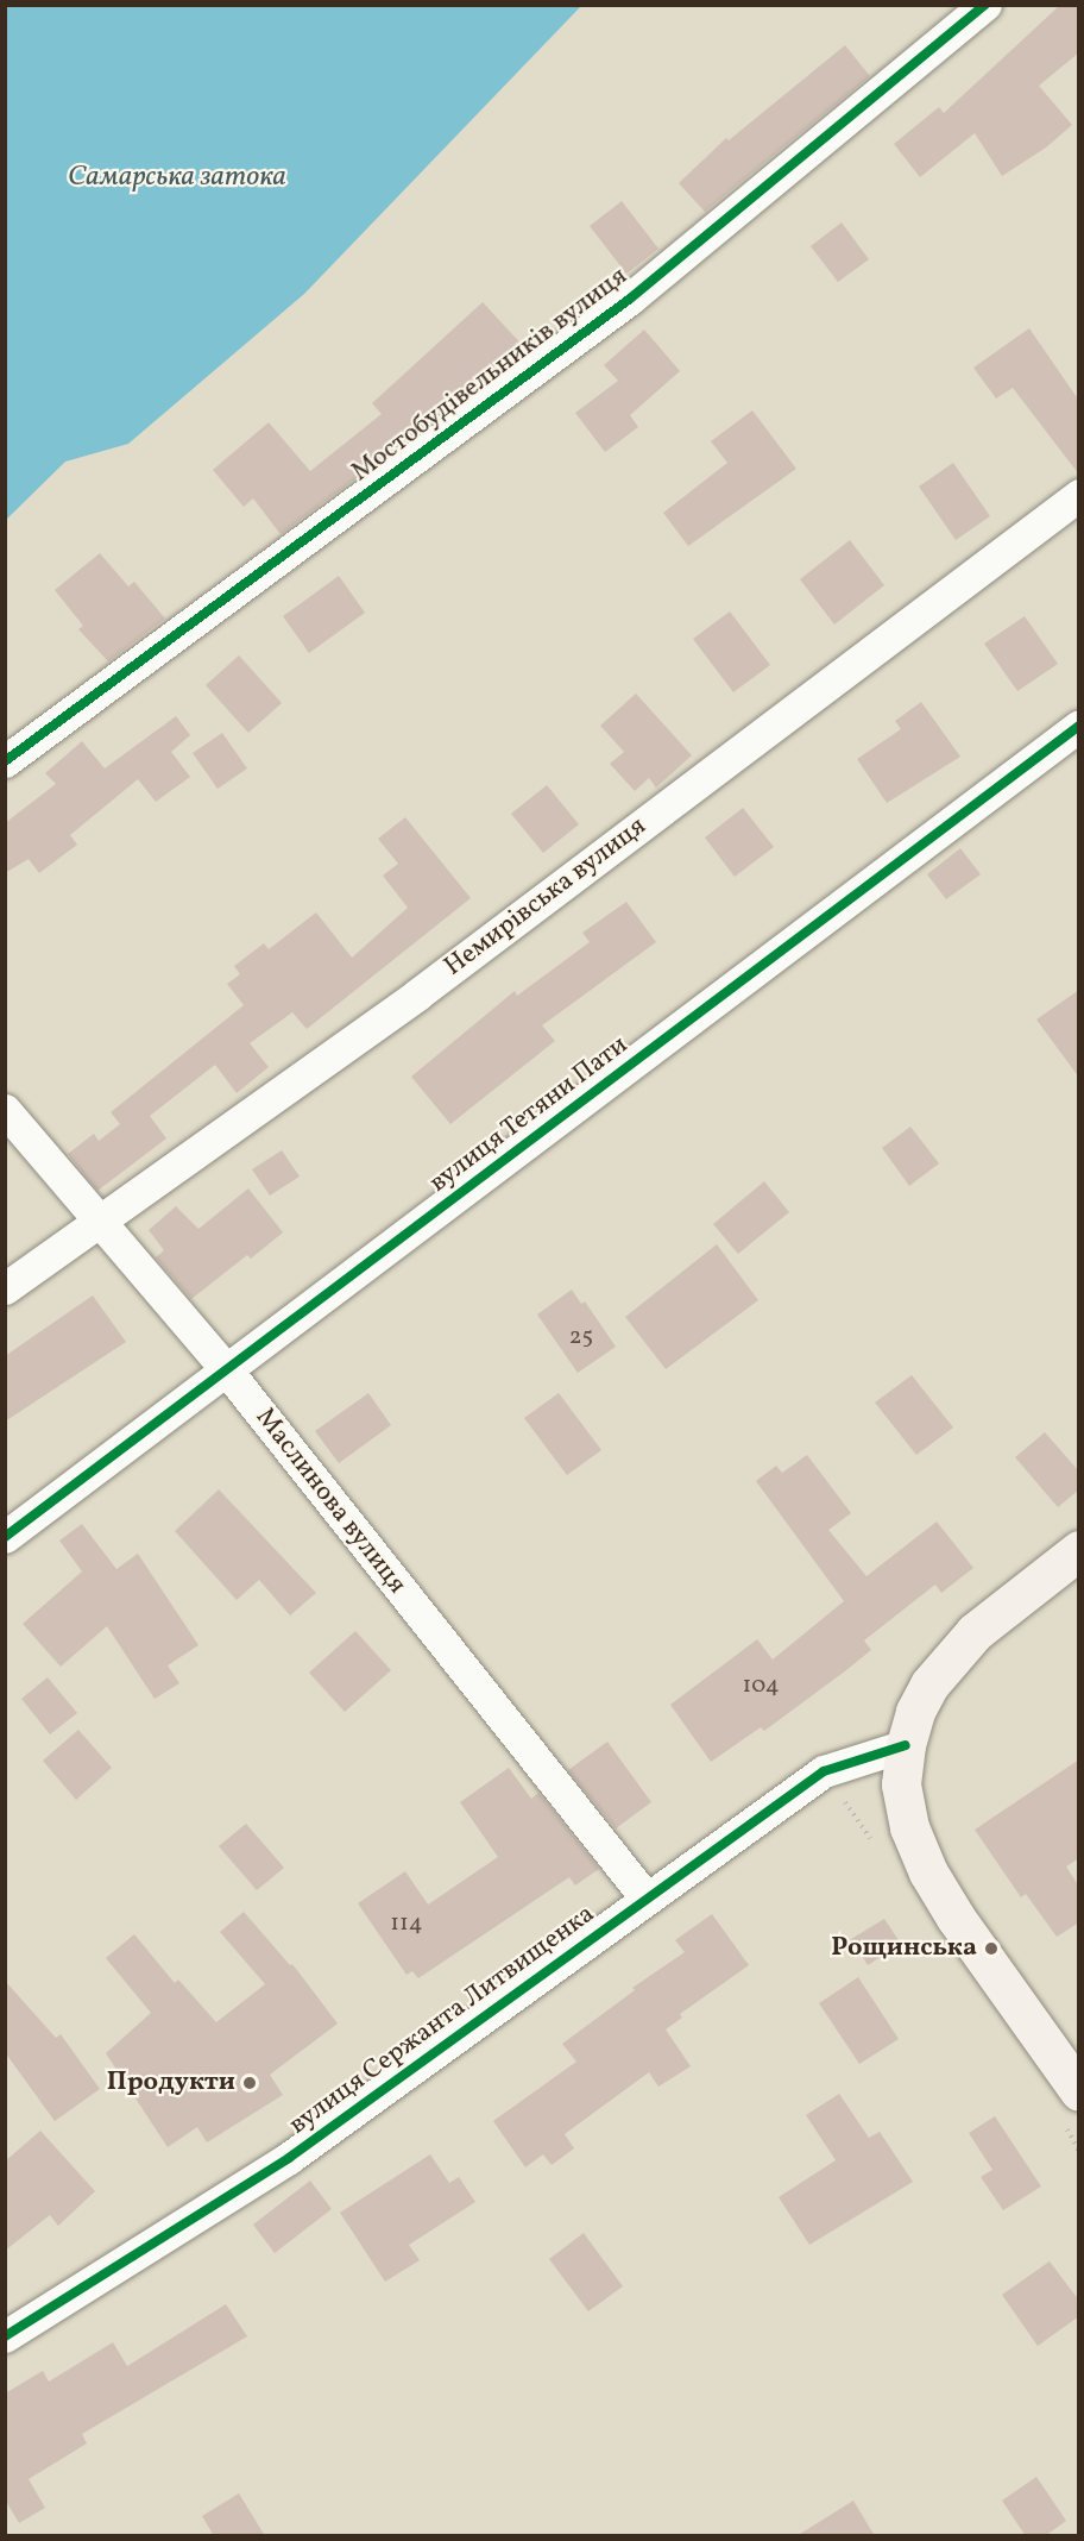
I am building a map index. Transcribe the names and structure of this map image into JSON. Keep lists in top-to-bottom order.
{
  "streets": {
    "street": [
      "Мостобудівельників вулиця",
      "Немирівська вулиця",
      "вулиця Тетяни Пати",
      "Маслинова вулиця",
      "вулиця Сержанта Литвищенка"
    ]
  },
  "crossings": [
    ["Немирівська вулиця", "Маслинова вулиця"],
    ["вулиця Тетяни Пати", "Маслинова вулиця"],
    ["Маслинова вулиця", "вулиця Сержанта Литвищенка"]
  ],
  "water": ["Самарська затока"],
  "places": ["Рощинська", "Продукти"],
  "house_numbers": ["25", "104", "114"]
}
